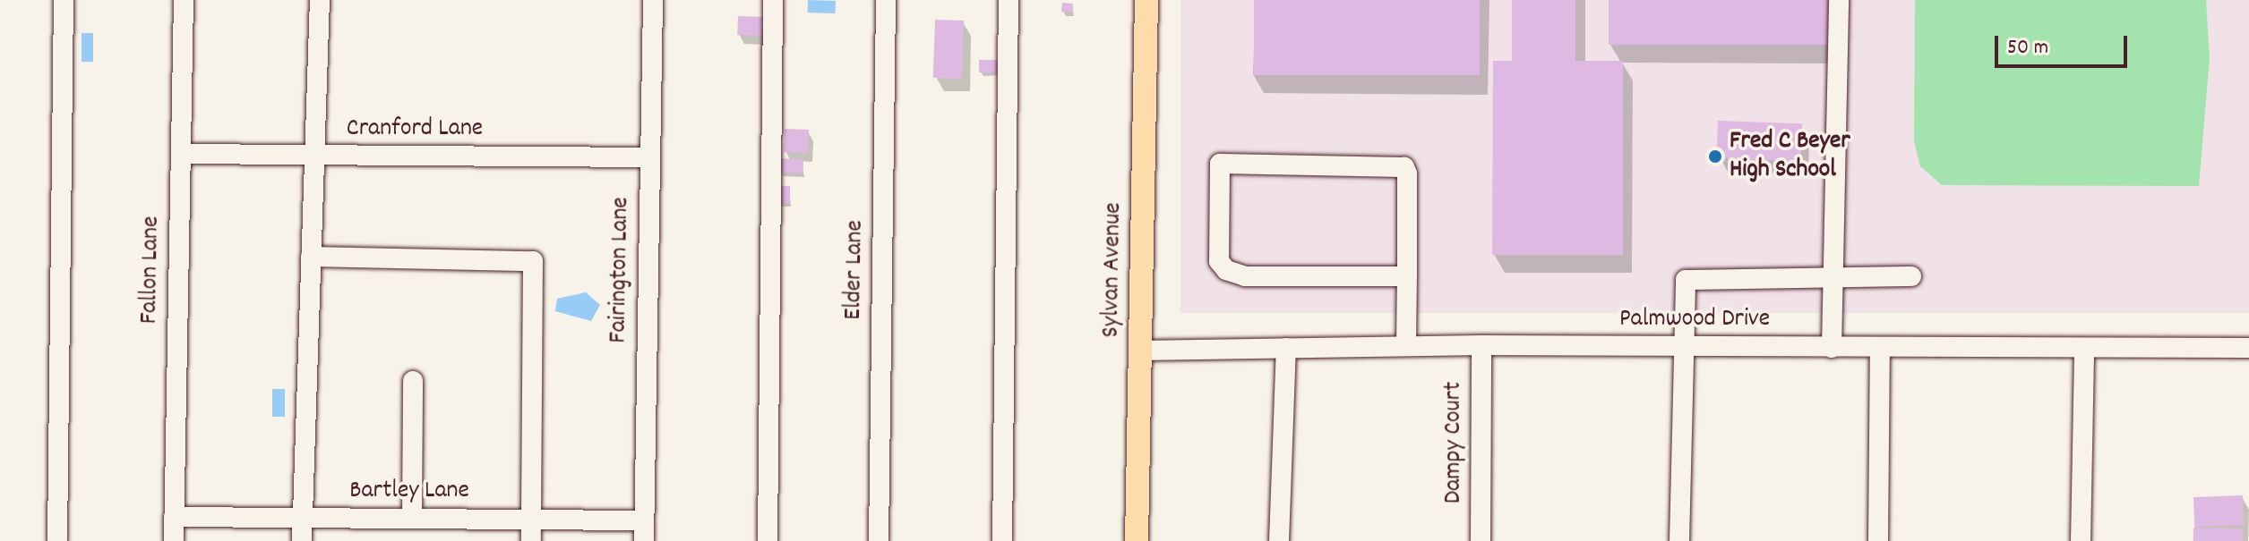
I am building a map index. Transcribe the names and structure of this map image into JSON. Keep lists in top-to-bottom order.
{
  "streets": {
    "main road": ["Sylvan Avenue"],
    "street": [
      "Cranford Lane",
      "Fallon Lane",
      "Fairington Lane",
      "Elder Lane",
      "Palmwood Drive",
      "Dampy Court",
      "Bartley Lane"
    ]
  },
  "crossings": [
    ["Cranford Lane", "Fallon Lane"],
    ["Cranford Lane", "Fairington Lane"],
    ["Fallon Lane", "Bartley Lane"],
    ["Fairington Lane", "Bartley Lane"],
    ["Sylvan Avenue", "Palmwood Drive"],
    ["Palmwood Drive", "Dampy Court"]
  ],
  "places": ["Fred C Beyer High School"],
  "scale_bar": "50 m"
}
